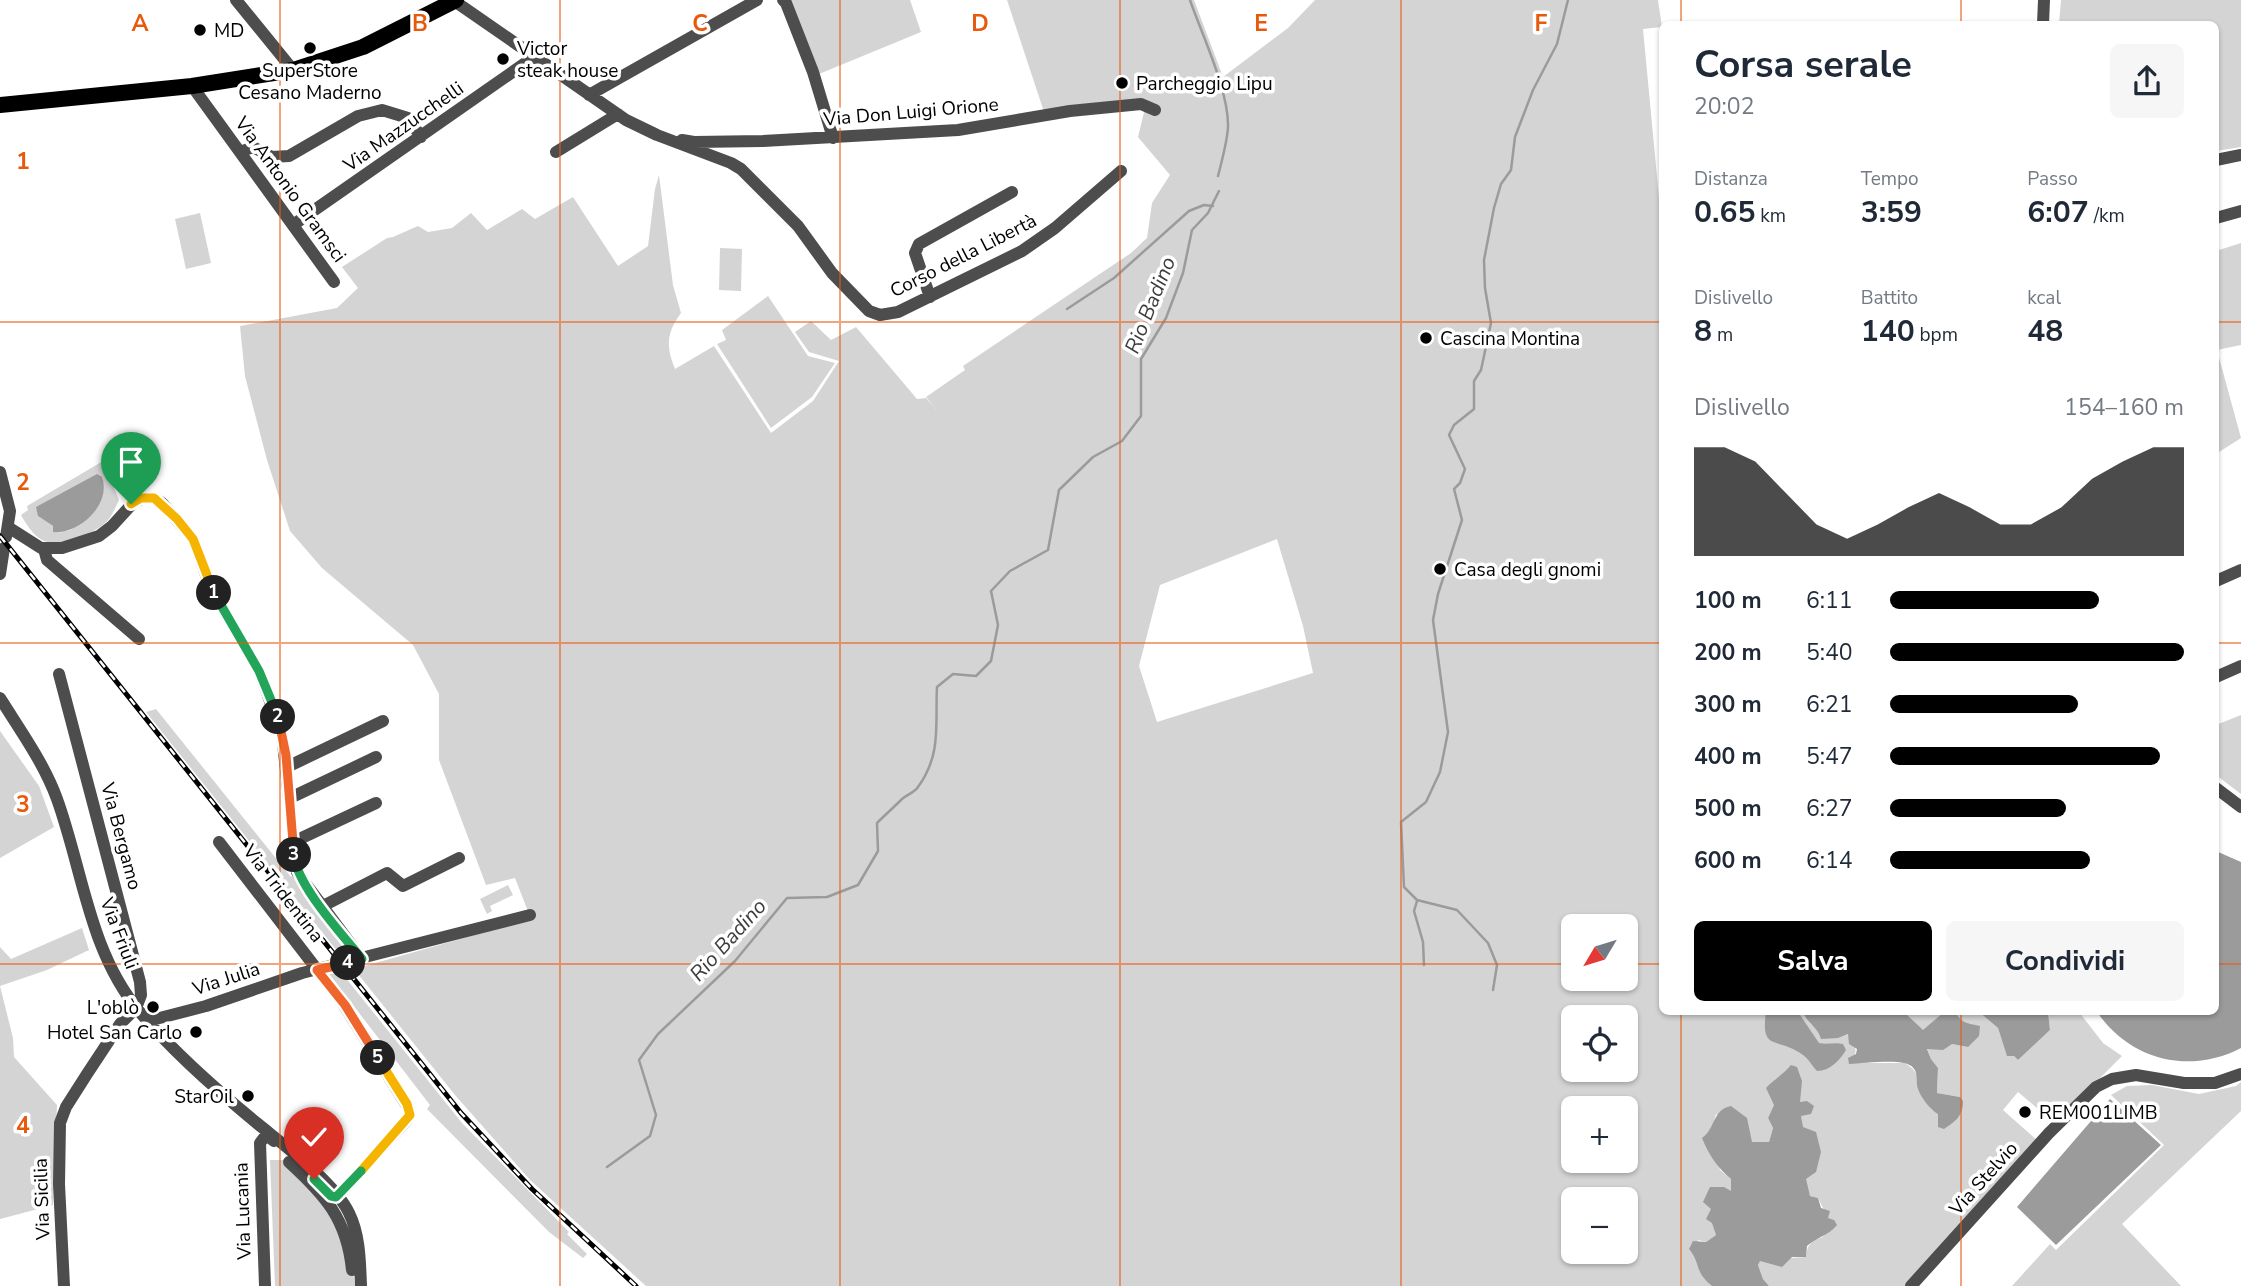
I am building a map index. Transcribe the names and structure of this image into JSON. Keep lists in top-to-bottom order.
{
  "streets": {
    "street": [
      "Via Don Luigi Orione",
      "Via Mazzucchelli",
      "Via Antonio Gramsci",
      "Corso della Libertà",
      "Via Bergamo",
      "Via Tridentina",
      "Via Friuli",
      "Via Julia",
      "Via Stelvio",
      "Via Sicilia",
      "Via Lucania"
    ]
  },
  "crossings": [
    ["Via Don Luigi Orione", "Corso della Libertà"],
    ["Via Mazzucchelli", "Via Antonio Gramsci"],
    ["Via Mazzucchelli", "Corso della Libertà"],
    ["Via Bergamo", "Via Friuli"],
    ["Via Bergamo", "Via Sicilia"],
    ["Via Tridentina", "Via Julia"],
    ["Via Friuli", "Via Julia"],
    ["Via Friuli", "Via Sicilia"],
    ["Via Friuli", "Via Lucania"]
  ],
  "water": ["Rio Badino"],
  "places": [
    "MD",
    "SuperStore Cesano Maderno",
    "Victor steak house",
    "Parcheggio Lipu",
    "Cascina Montina",
    "Casa degli gnomi",
    "L'oblò",
    "Hotel San Carlo",
    "StarOil",
    "REM001LIMB"
  ],
  "north": "bottom left",
  "page": {
    "heading": ["Corsa serale", "20:02"],
    "stats": [
      ["Distanza", "0.65 km"],
      ["Tempo", "3:59"],
      ["Passo", "6:07 /km"],
      ["Dislivello", "8 m"],
      ["Battito", "140 bpm"],
      ["kcal", "48"]
    ],
    "chart": ["Dislivello", "154–160 m"],
    "list": [
      {
        "name": "100 m",
        "note": "6:11"
      },
      {
        "name": "200 m",
        "note": "5:40"
      },
      {
        "name": "300 m",
        "note": "6:21"
      },
      {
        "name": "400 m",
        "note": "5:47"
      },
      {
        "name": "500 m",
        "note": "6:27"
      },
      {
        "name": "600 m",
        "note": "6:14"
      }
    ],
    "pins": [
      "1",
      "2",
      "3",
      "4",
      "5"
    ],
    "buttons": ["Salva", "Condividi"],
    "map_buttons": ["+", "−"]
  },
  "grid": {
    "columns": [
      "A",
      "B",
      "C",
      "D",
      "E",
      "F"
    ],
    "rows": [
      "1",
      "2",
      "3",
      "4"
    ]
  }
}
